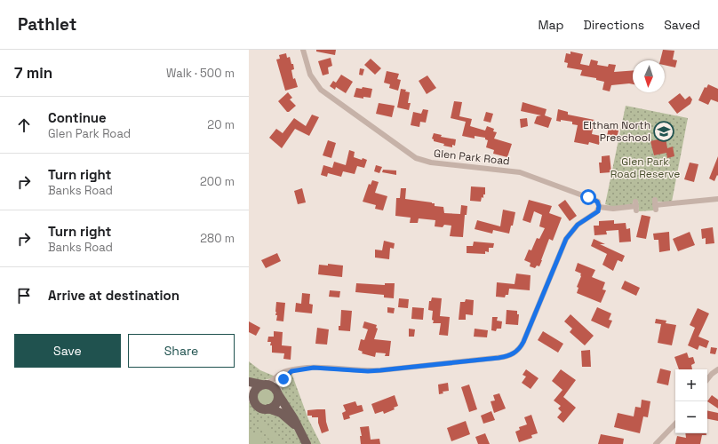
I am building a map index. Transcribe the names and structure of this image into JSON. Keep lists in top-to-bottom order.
{
  "streets": {
    "street": ["Glen Park Road"]
  },
  "parks": ["Glen Park Road Reserve"],
  "places": {
    "school or university": ["Eltham North Preschool"]
  },
  "north": "bottom",
  "page": {
    "header": "Pathlet",
    "nav": ["Map", "Directions", "Saved"],
    "heading": ["7 min", "Walk · 500 m"],
    "list": [
      ["Continue", "Glen Park Road", "20 m"],
      ["Turn right", "Banks Road", "200 m"],
      ["Turn right", "Banks Road", "280 m"],
      "Arrive at destination"
    ],
    "buttons": ["Save", "Share"],
    "map_buttons": ["+", "−"]
  }
}
